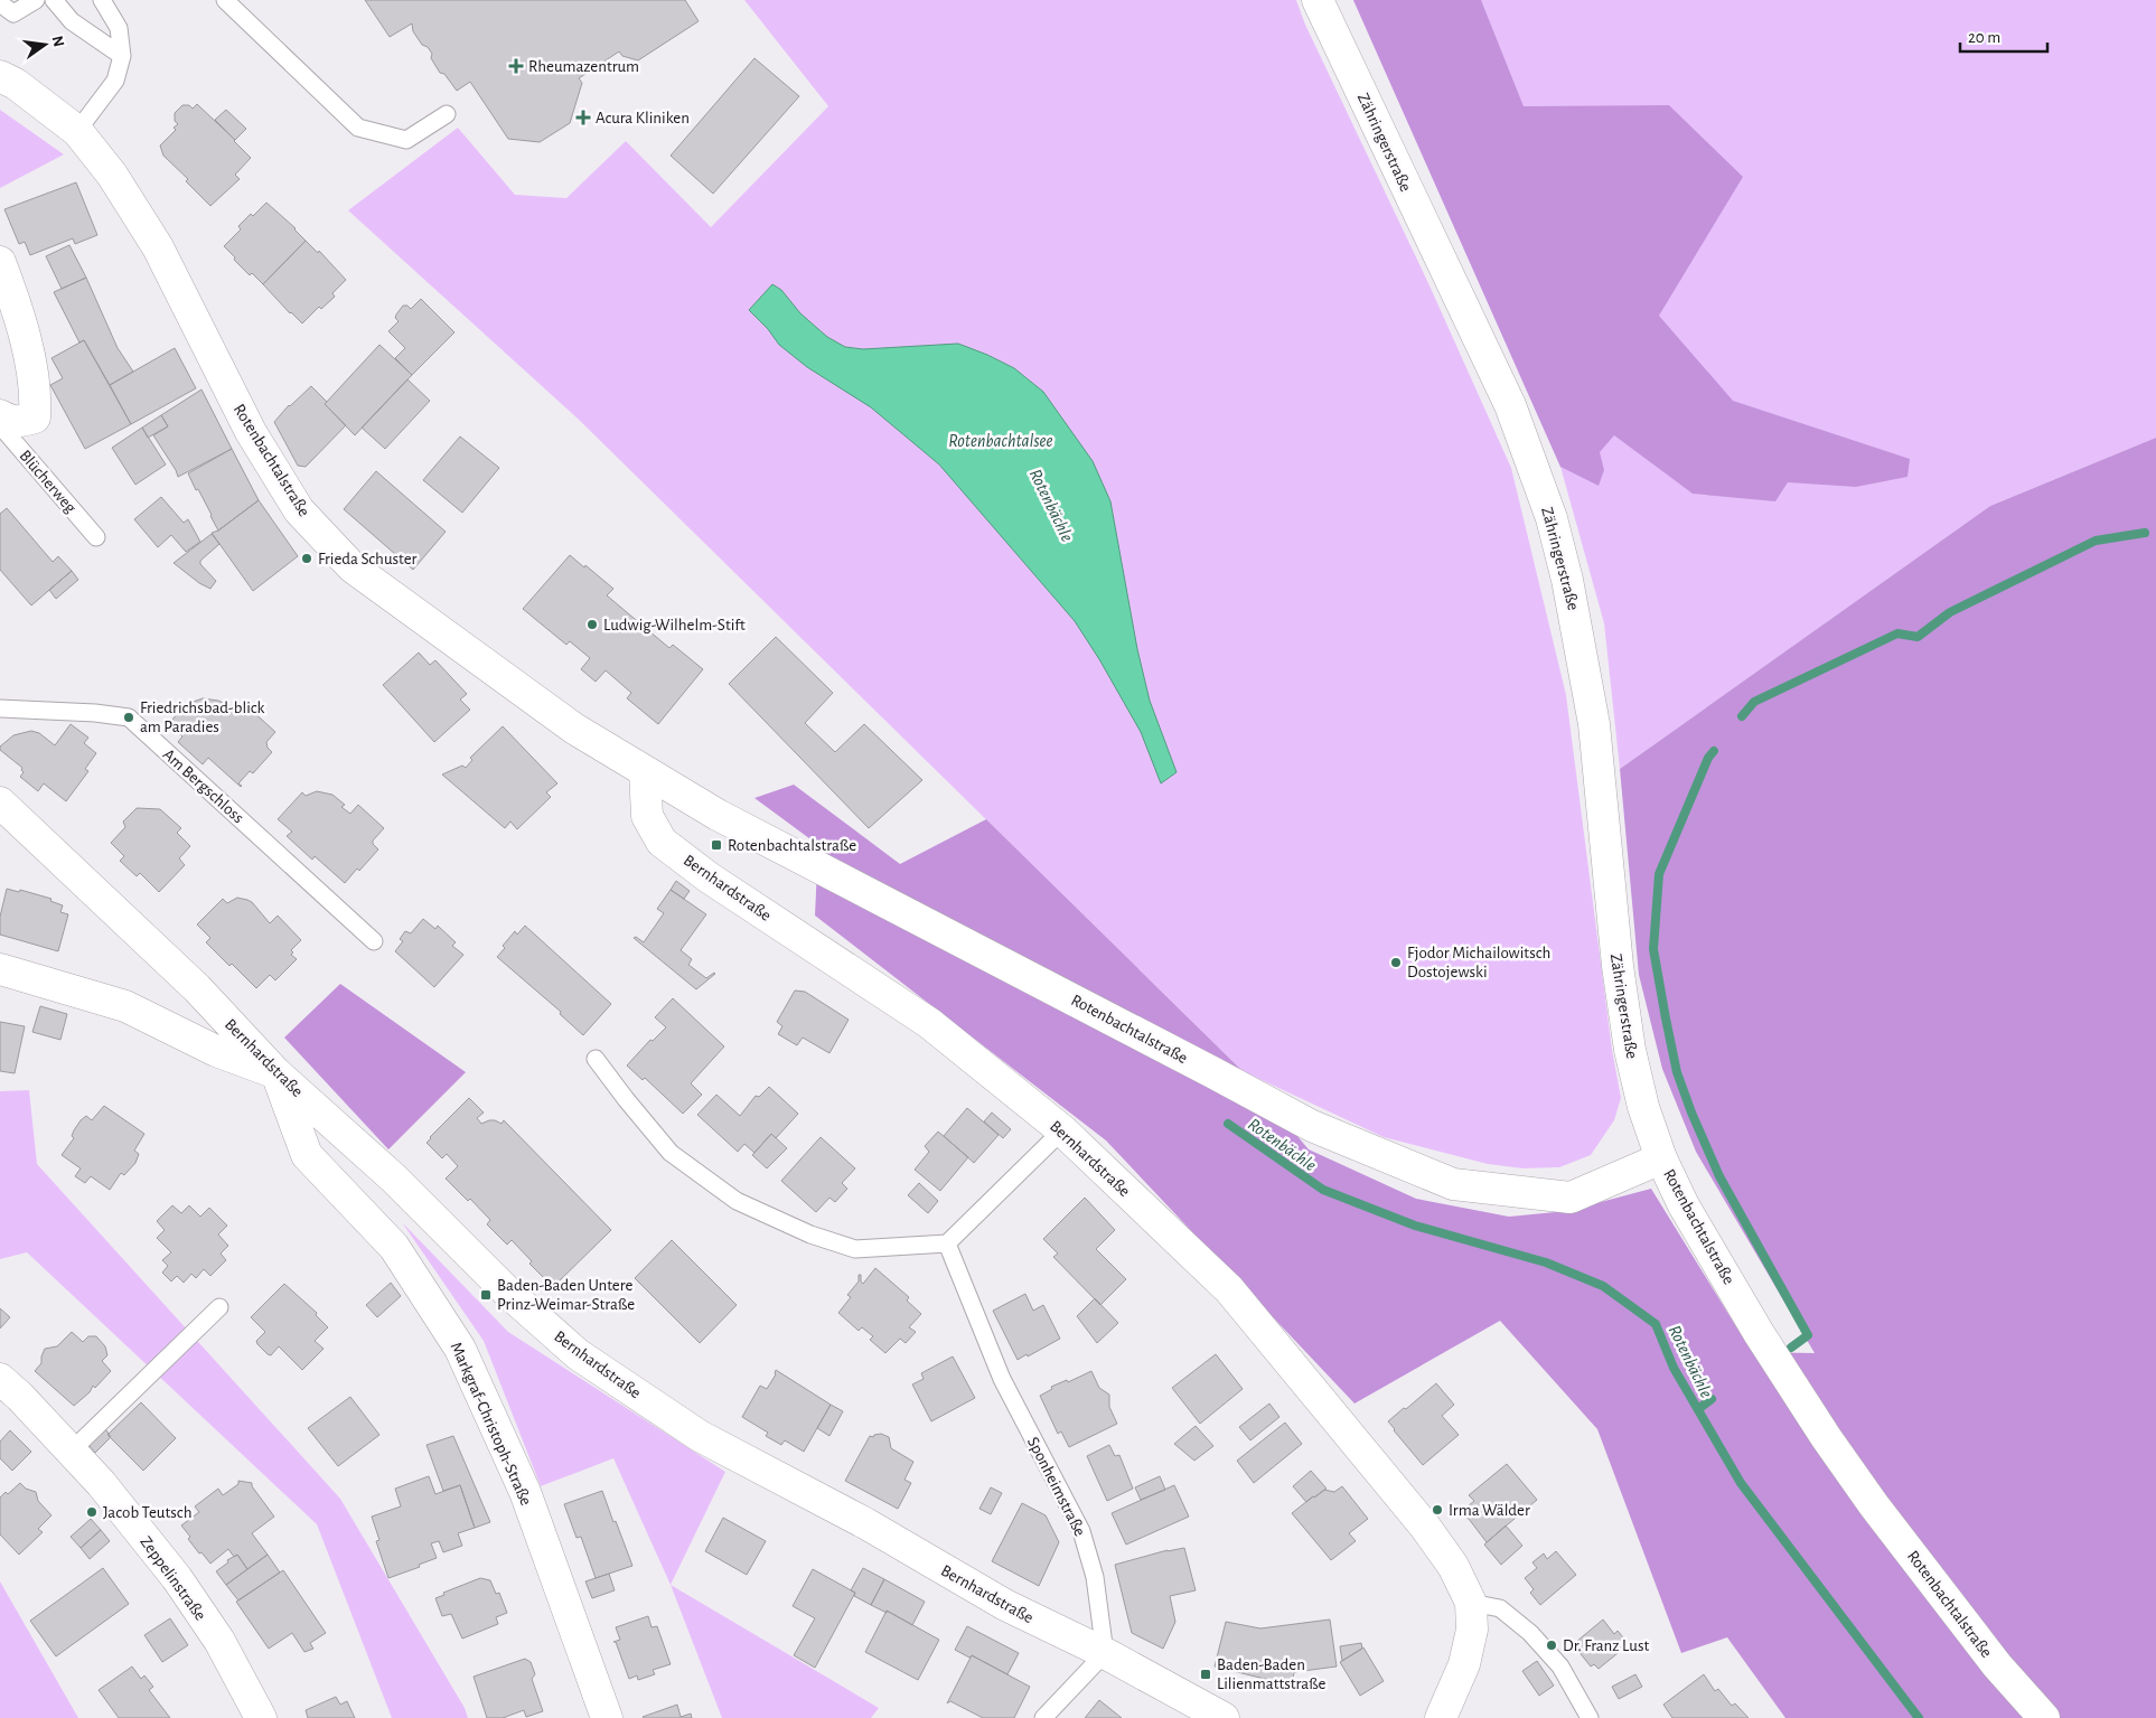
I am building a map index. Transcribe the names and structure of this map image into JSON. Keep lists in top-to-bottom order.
{
  "streets": {
    "street": [
      "Zähringerstraße",
      "Rotenbachtalstraße",
      "Bernhardstraße",
      "Markgraf-Christoph-Straße",
      "Zeppelinstraße"
    ],
    "lane": ["Blücherweg", "Am Bergschloss", "Sponheimstraße"]
  },
  "crossings": [
    ["Zähringerstraße", "Rotenbachtalstraße"],
    ["Rotenbachtalstraße", "Bernhardstraße"],
    ["Bernhardstraße", "Markgraf-Christoph-Straße"],
    ["Bernhardstraße", "Sponheimstraße"]
  ],
  "water": ["Rotenbachtalsee", "Rotenbächle"],
  "places": {
    "health": ["Rheumazentrum", "Acura Kliniken"],
    "other": [
      "Frieda Schuster",
      "Ludwig-Wilhelm-Stift",
      "Friedrichsbad-blick am Paradies",
      "Fjodor Michailowitsch Dostojewski",
      "Irma Wälder",
      "Jacob Teutsch",
      "Dr. Franz Lust"
    ],
    "transit": ["Rotenbachtalstraße", "Baden-Baden Untere Prinz-Weimar-Straße", "Baden-Baden Lilienmattstraße"]
  },
  "scale_bar": "20 m",
  "north": "right"
}
